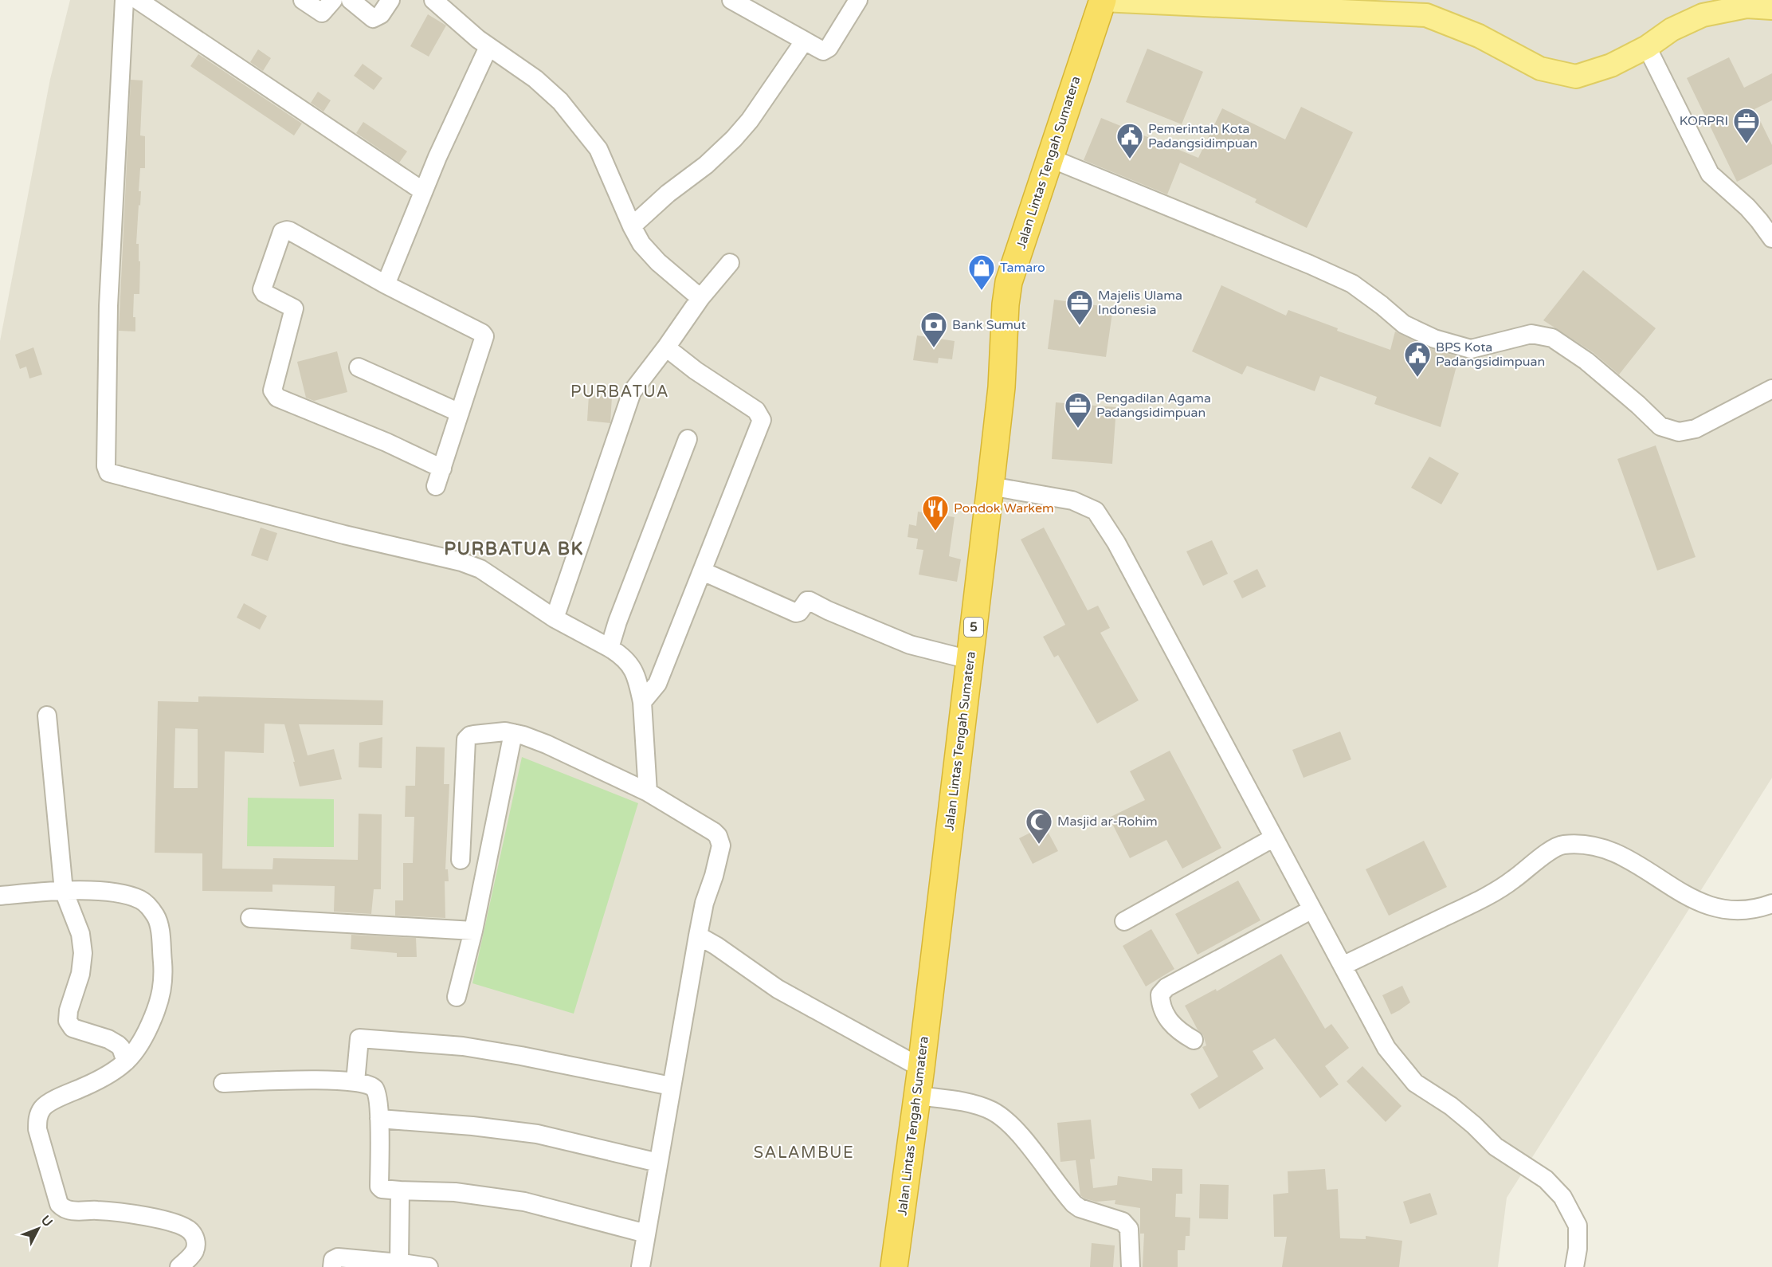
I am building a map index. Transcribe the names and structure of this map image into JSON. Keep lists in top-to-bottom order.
{
  "streets": {
    "highway": ["Jalan Lintas Tengah Sumatera", "5"]
  },
  "districts": ["PURBATUA", "PURBATUA BK", "SALAMBUE"],
  "places": {
    "office": ["KORPRI", "Majelis Ulama Indonesia", "Pengadilan Agama Padangsidimpuan"],
    "public building": ["Pemerintah Kota Padangsidimpuan", "BPS Kota Padangsidimpuan"],
    "shop": ["Tamaro"],
    "bank": ["Bank Sumut"],
    "restaurant": ["Pondok Warkem"],
    "mosque": ["Masjid ar-Rohim"]
  },
  "north": "top right"
}
